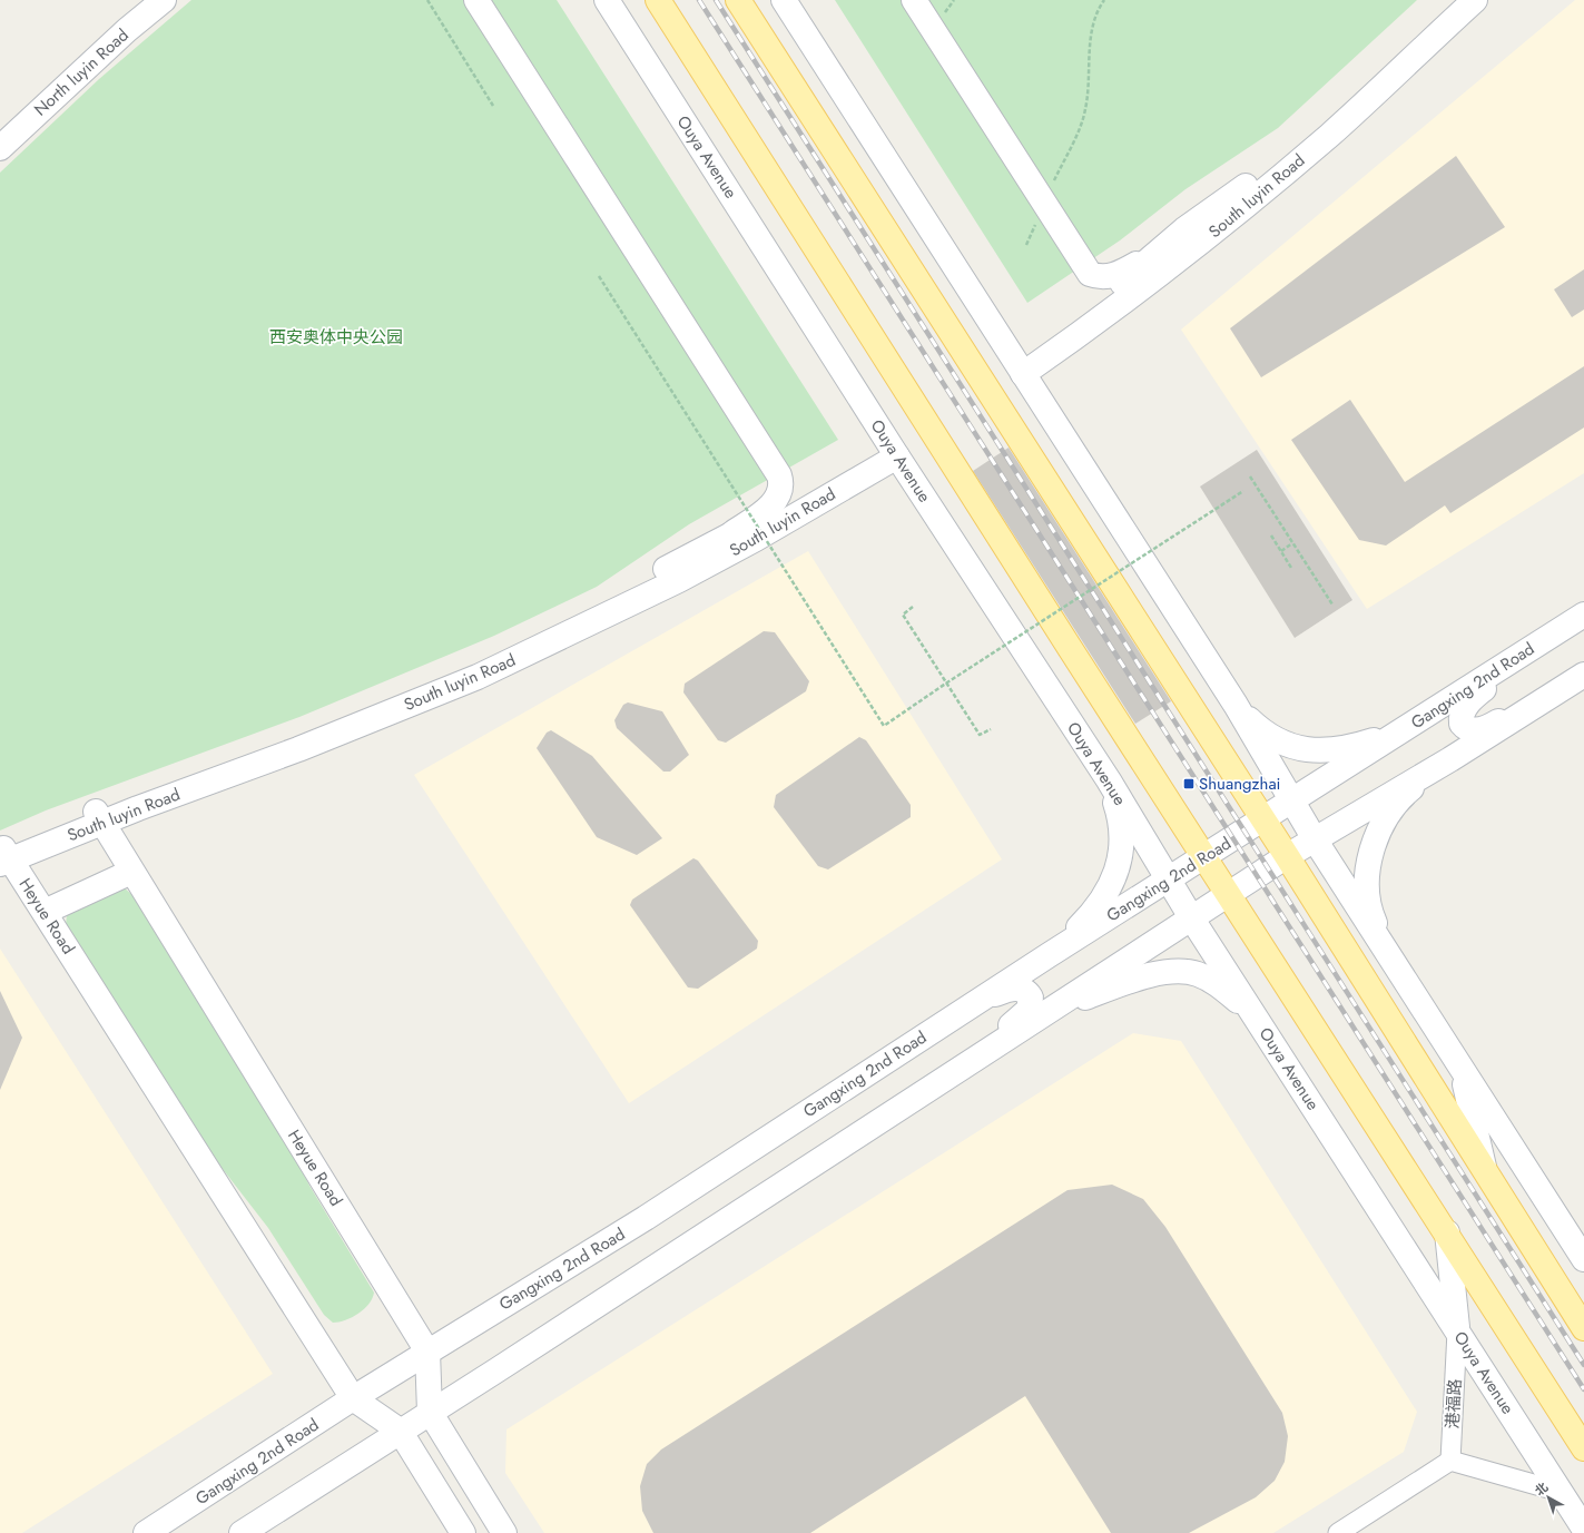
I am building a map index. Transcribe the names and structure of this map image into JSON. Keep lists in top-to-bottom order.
{
  "streets": {
    "street": [
      "North luyin Road",
      "Ouya Avenue",
      "South luyin Road",
      "Gangxing 2nd Road",
      "Heyue Road",
      "港福路"
    ]
  },
  "crossings": [
    ["Ouya Avenue", "South luyin Road"],
    ["Ouya Avenue", "Gangxing 2nd Road"],
    ["Ouya Avenue", "港福路"],
    ["South luyin Road", "Heyue Road"],
    ["Gangxing 2nd Road", "Heyue Road"]
  ],
  "parks": ["西安奥体中央公园"],
  "places": {
    "transit": ["Shuangzhai"]
  },
  "north": "top left"
}
